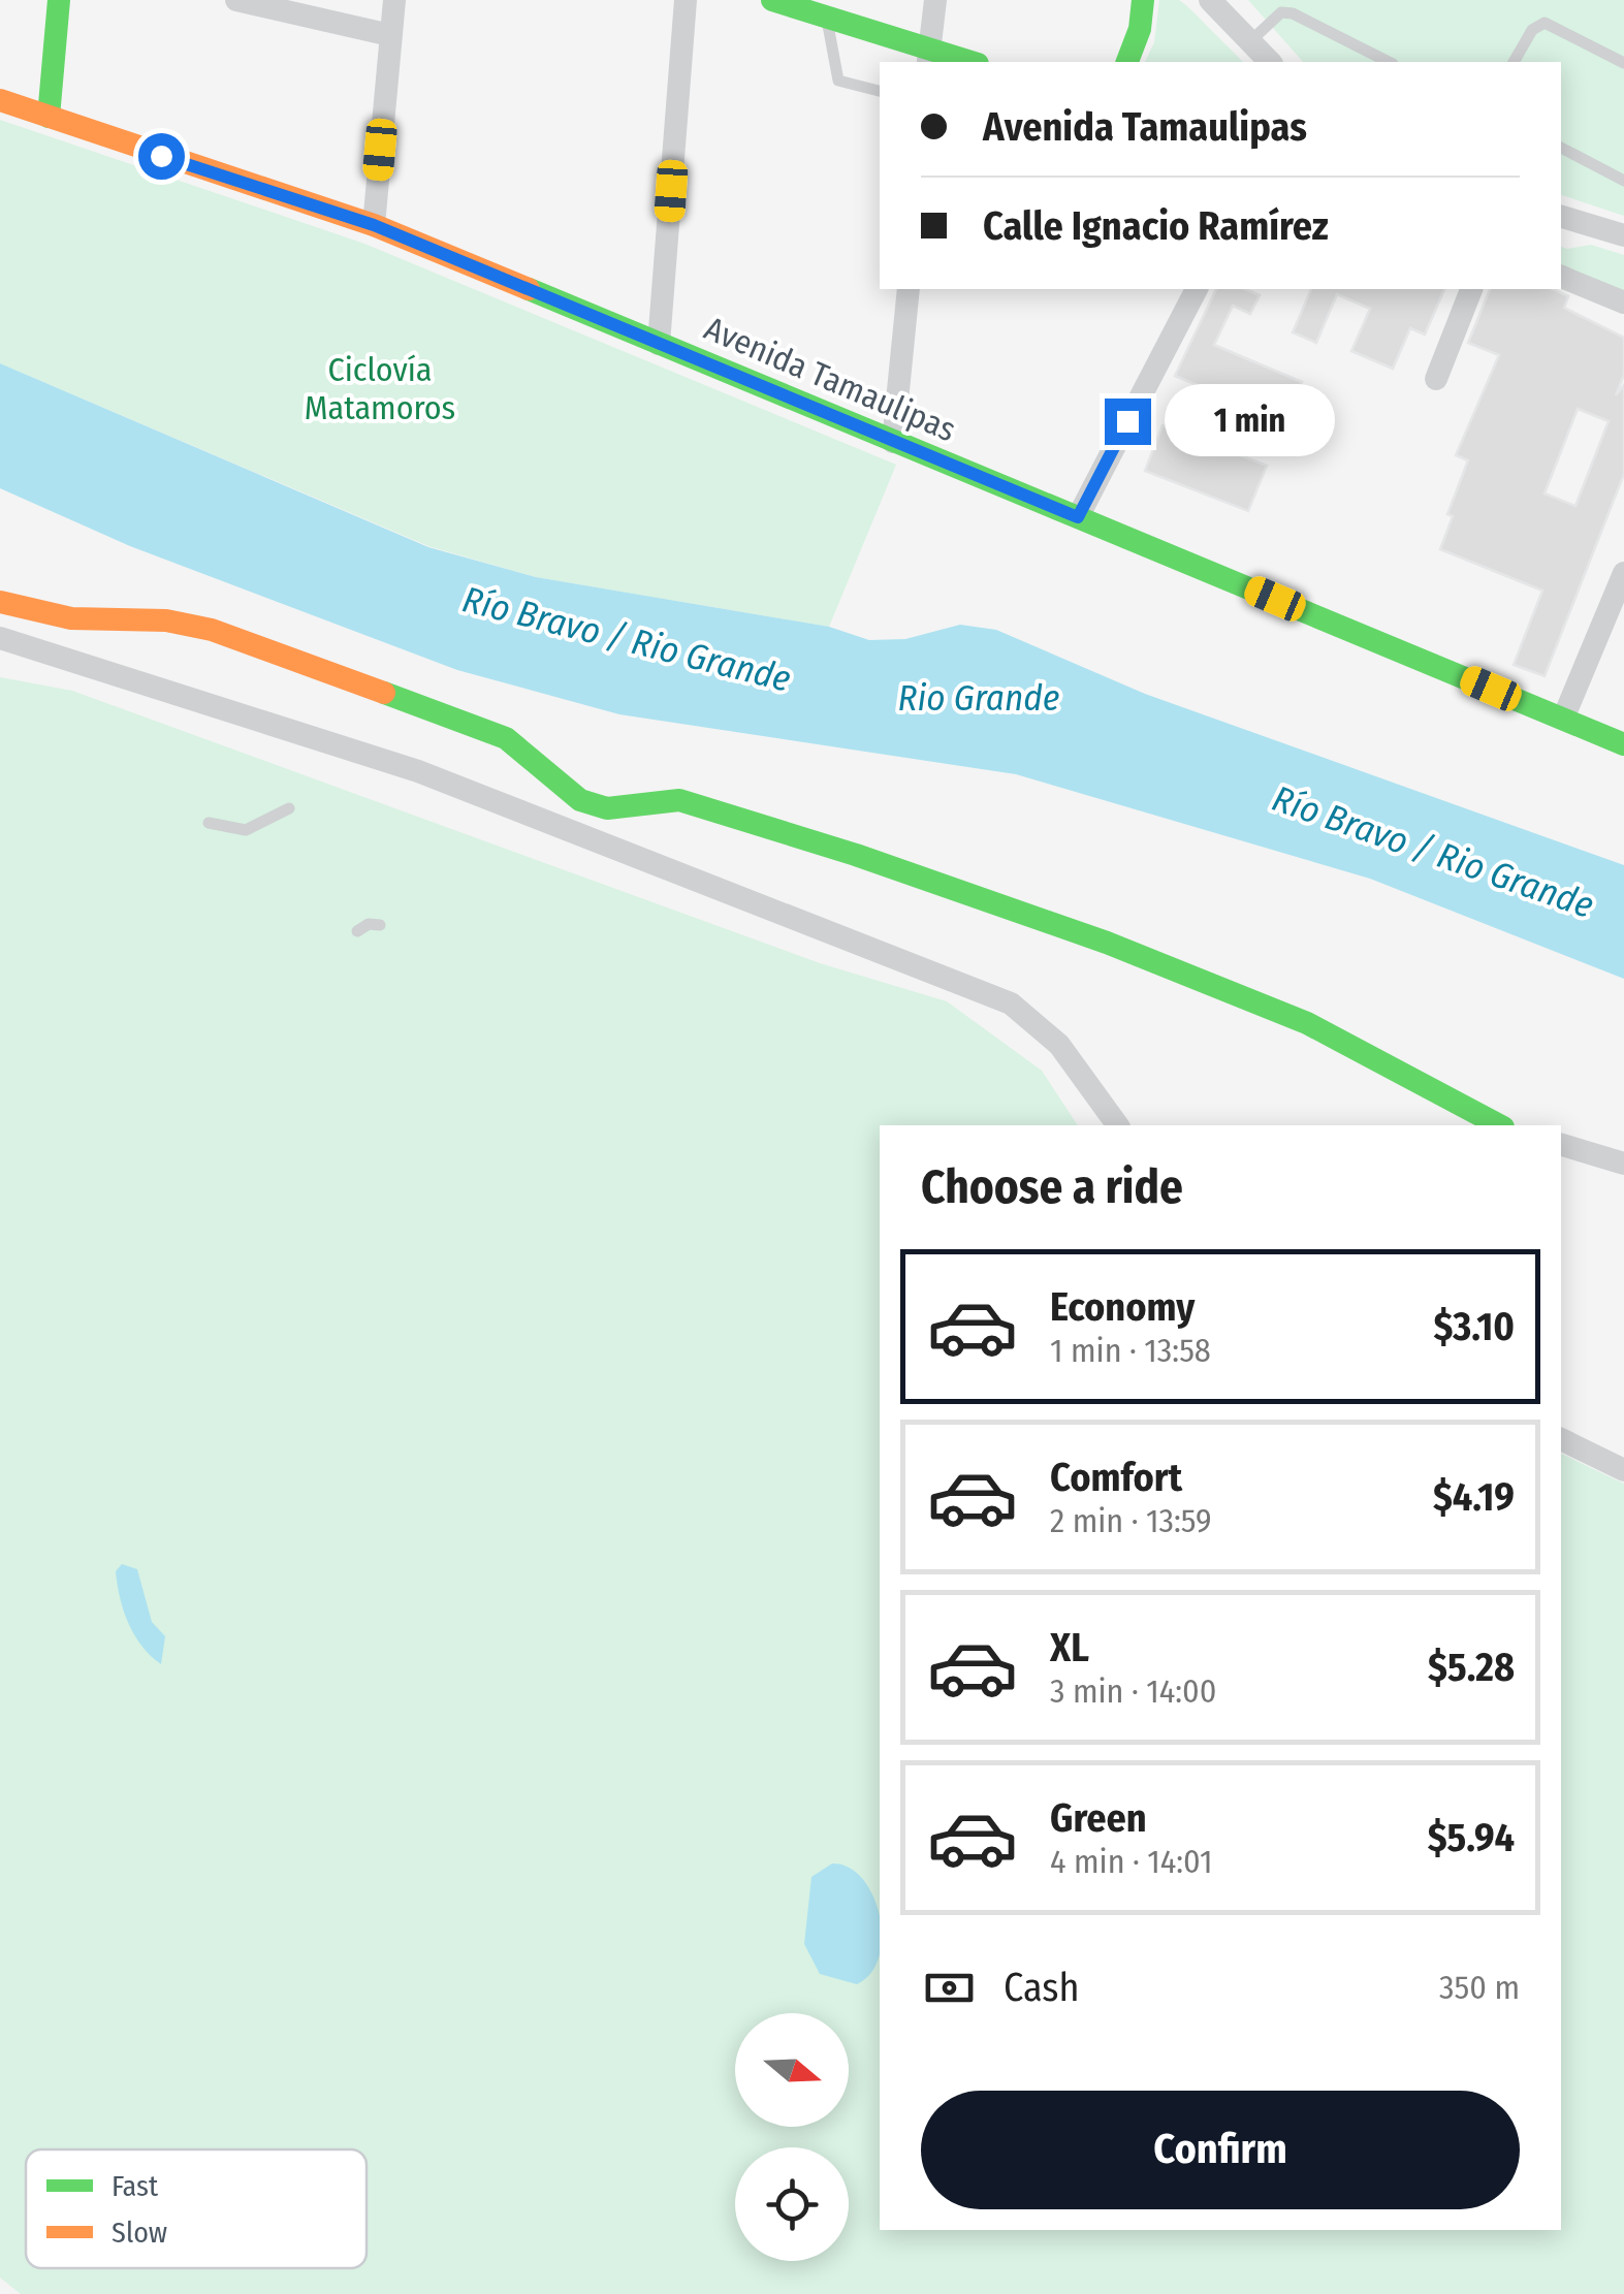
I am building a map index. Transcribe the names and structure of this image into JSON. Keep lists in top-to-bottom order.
{
  "streets": {
    "street": ["Avenida Tamaulipas"]
  },
  "water": ["Río Bravo / Rio Grande", "Rio Grande"],
  "parks": ["Ciclovía Matamoros"],
  "legend": ["Fast", "Slow"],
  "north": "right",
  "page": {
    "banner": ["Avenida Tamaulipas", "Calle Ignacio Ramírez"],
    "bubble": "1 min",
    "heading": "Choose a ride",
    "list": [
      {
        "name": "Economy",
        "note": "1 min · 13:58",
        "value": "$3.10"
      },
      {
        "name": "Comfort",
        "note": "2 min · 13:59",
        "value": "$4.19"
      },
      {
        "name": "XL",
        "note": "3 min · 14:00",
        "value": "$5.28"
      },
      {
        "name": "Green",
        "note": "4 min · 14:01",
        "value": "$5.94"
      }
    ],
    "pay": ["Cash", "350 m"],
    "buttons": "Confirm"
  }
}
